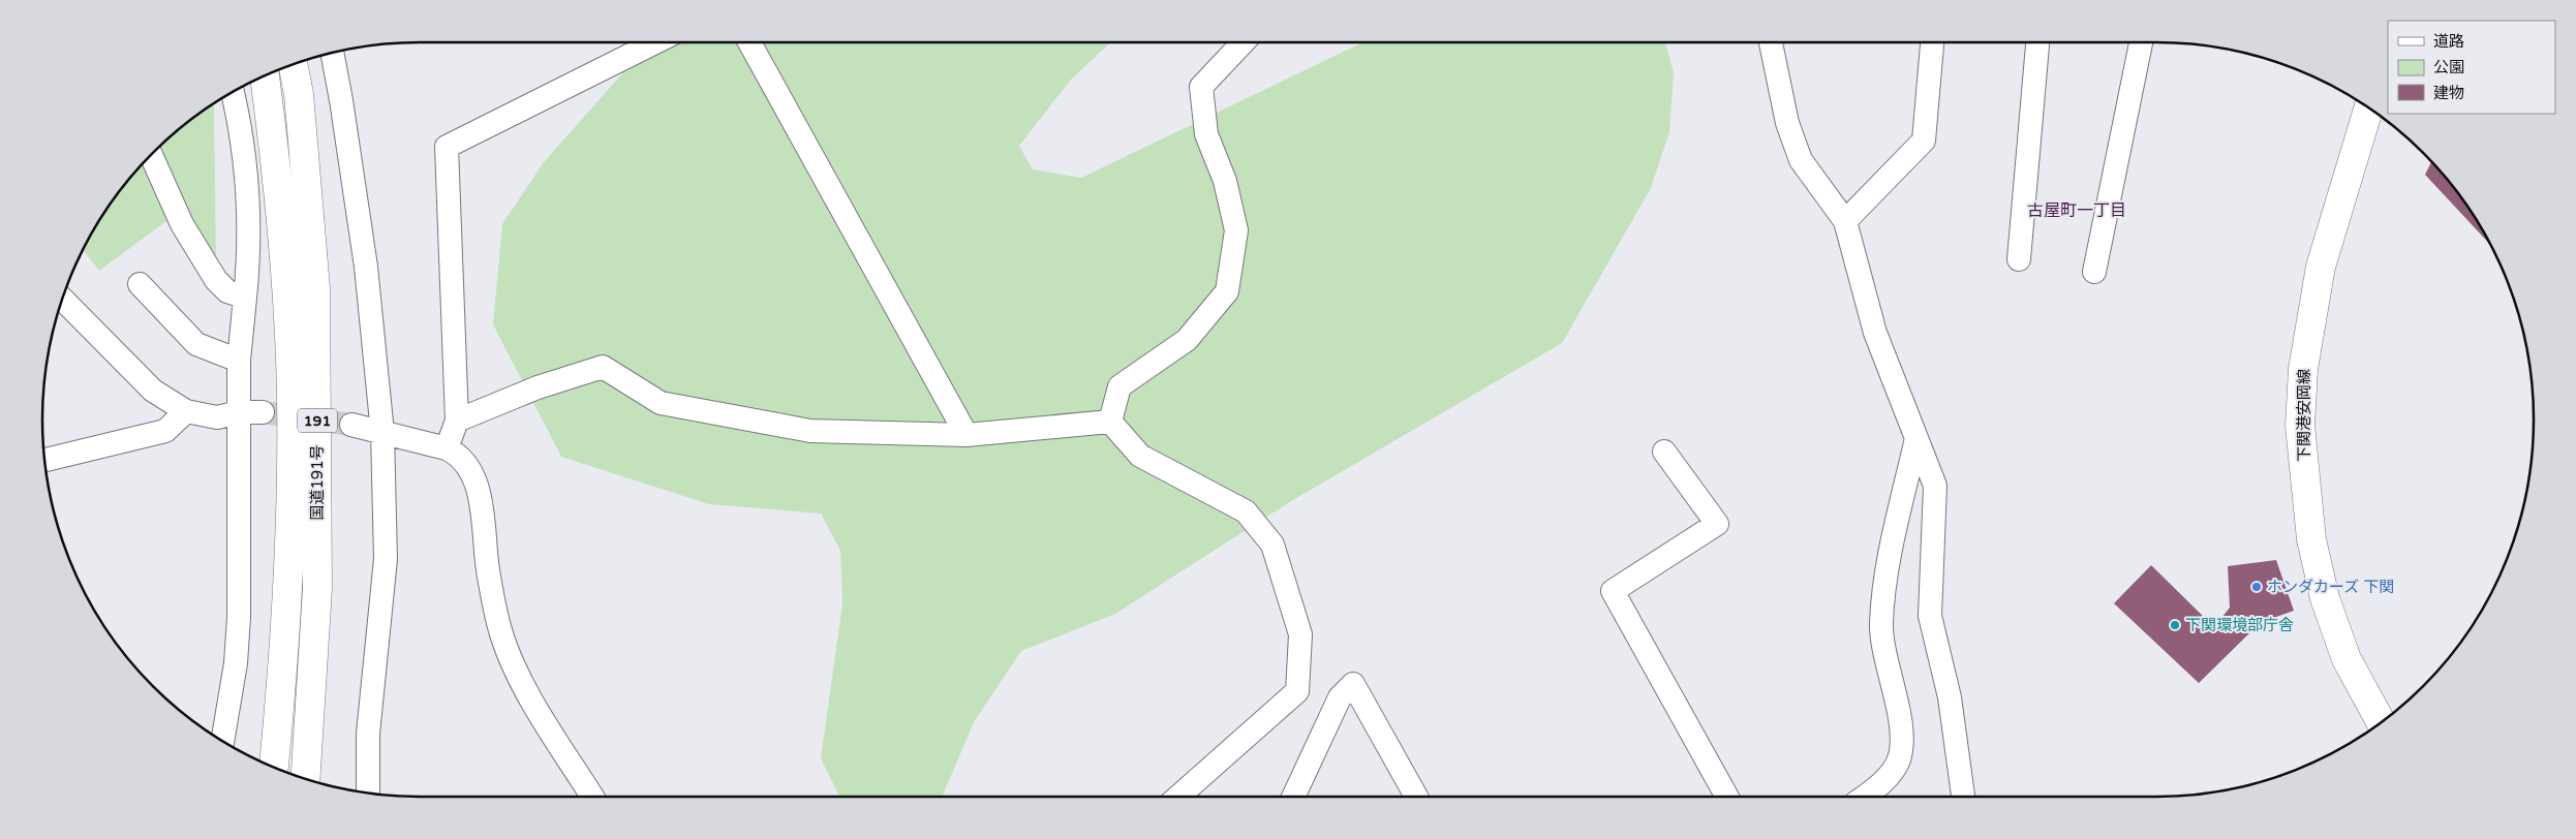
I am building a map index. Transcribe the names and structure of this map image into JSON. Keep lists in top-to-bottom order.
{
  "streets": {
    "main road": ["下関港安岡線", "191", "国道191号"]
  },
  "districts": ["古屋町一丁目"],
  "places": ["ホンダカーズ 下関", "下関環境部庁舎"],
  "legend": ["道路", "公園", "建物"]
}
